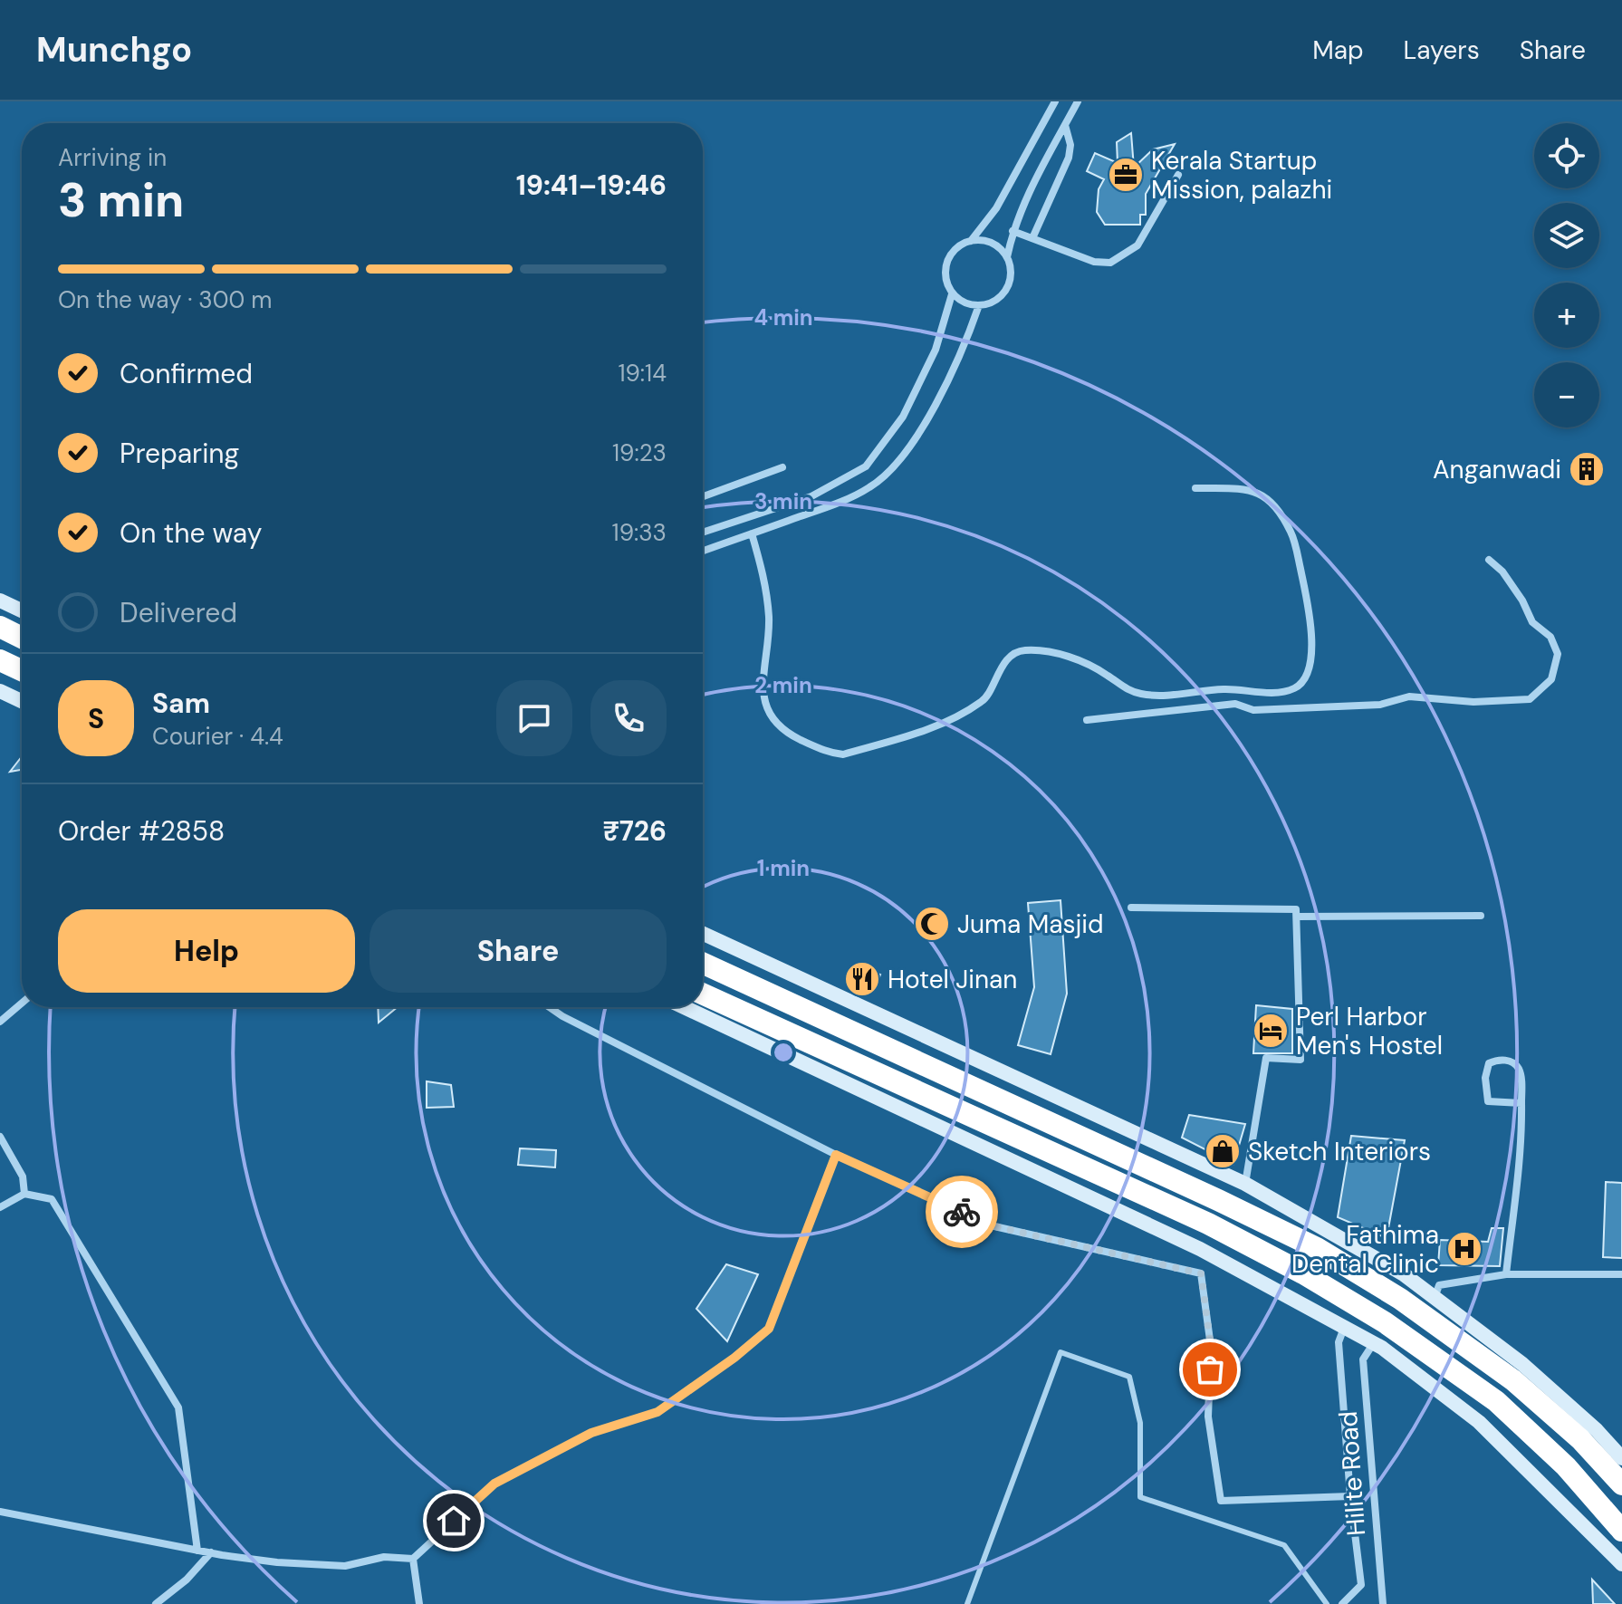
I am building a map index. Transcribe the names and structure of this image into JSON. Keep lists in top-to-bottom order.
{
  "streets": {
    "street": ["Hilite Road"]
  },
  "places": {
    "office": ["Kerala Startup Mission, palazhi"],
    "building": ["Anganwadi"],
    "mosque": ["Juma Masjid"],
    "restaurant": ["Hotel Jinan"],
    "hotel": ["Perl Harbor Men's Hostel"],
    "shop": ["Sketch Interiors"],
    "hospital": ["Fathima Dental Clinic"]
  },
  "page": {
    "header": "Munchgo",
    "nav": ["Map", "Layers", "Share"],
    "map_buttons": ["+", "−"],
    "heading": ["3 min", "Arriving in", "19:41–19:46"],
    "panel": [
      "Sam",
      "Courier · 4.4",
      "Order #2858",
      "₹726"
    ],
    "bar": "On the way · 300 m",
    "list": [
      ["Confirmed", "19:14"],
      ["Preparing", "19:23"],
      ["On the way", "19:33"],
      "Delivered"
    ],
    "round": "S",
    "buttons": ["Help", "Share"]
  },
  "rings": [
    "4 min",
    "3 min",
    "2 min",
    "1 min"
  ]
}
